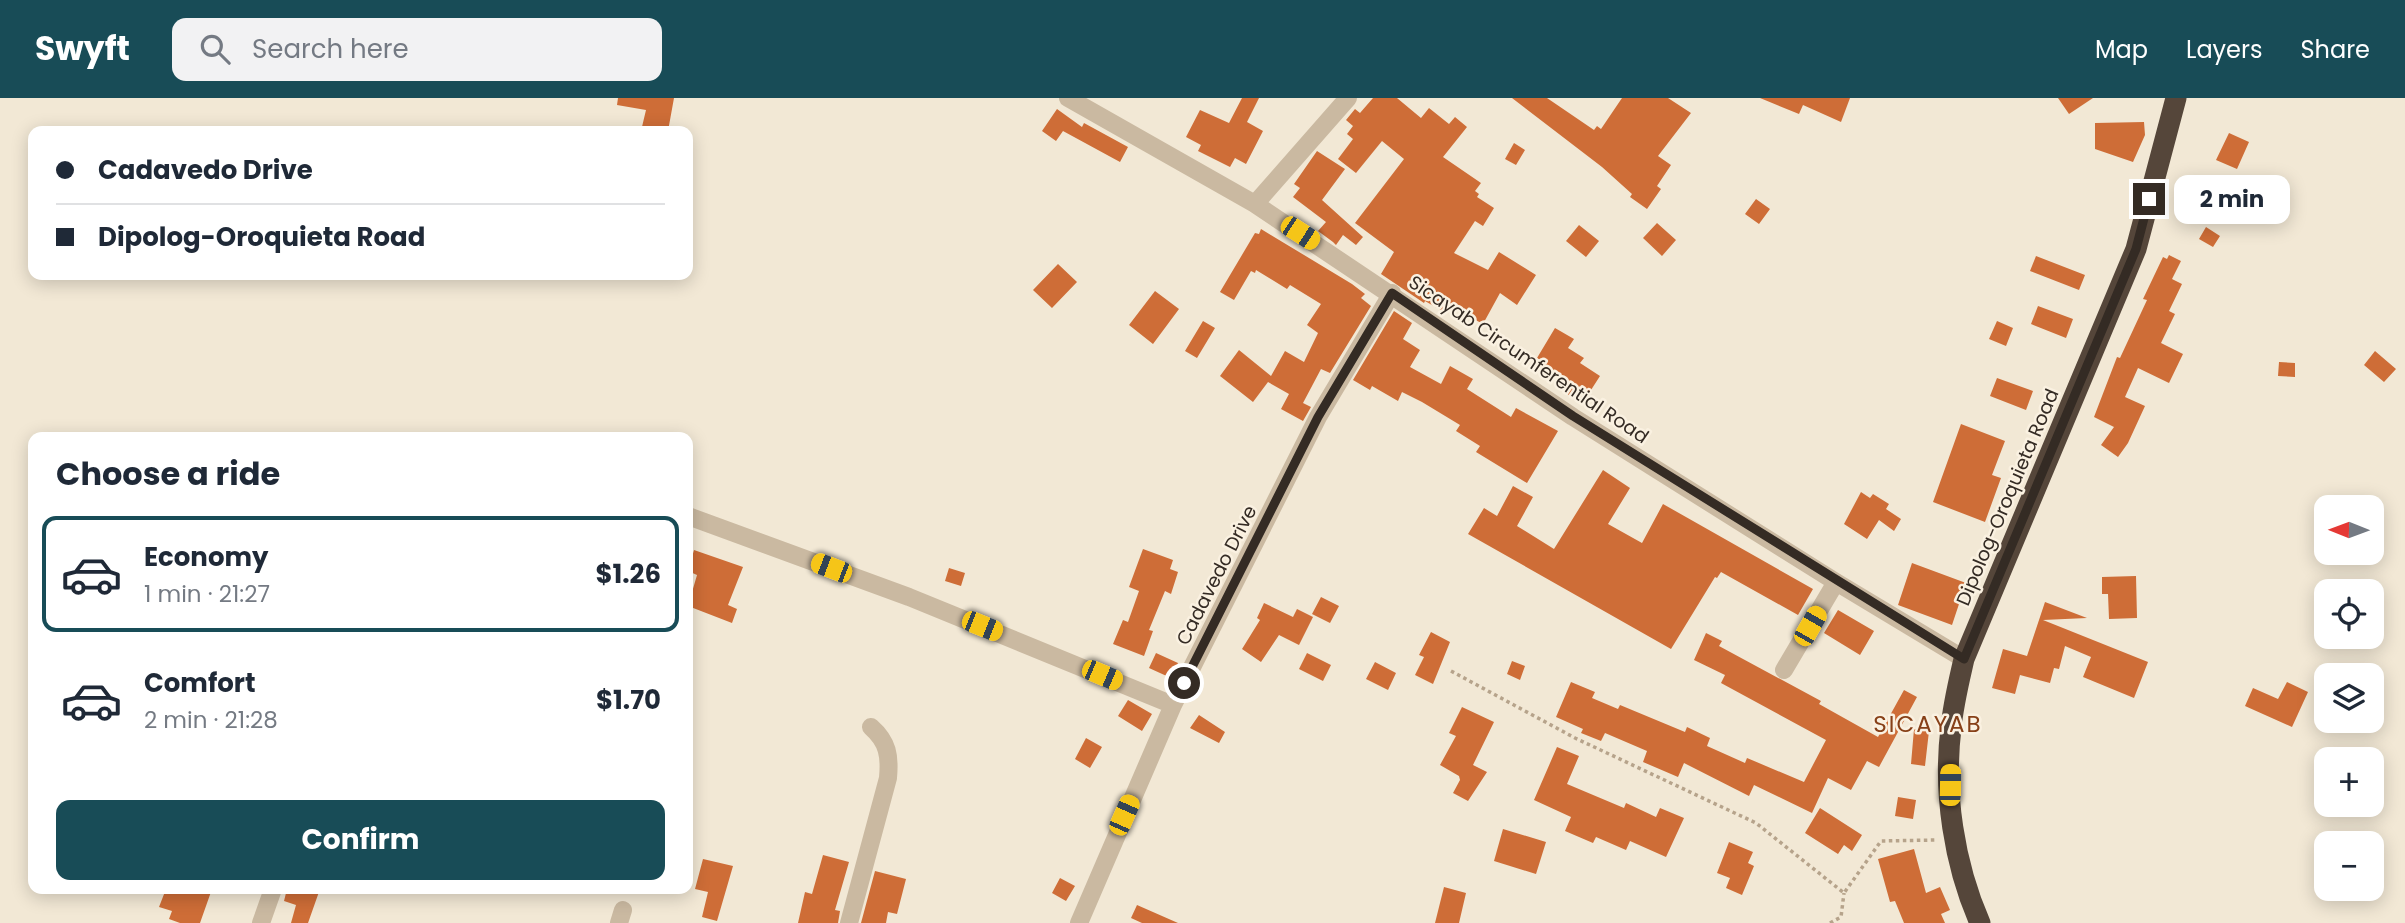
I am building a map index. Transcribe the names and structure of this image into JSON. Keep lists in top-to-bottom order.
{
  "streets": {
    "highway": ["Dipolog-Oroquieta Road"],
    "street": ["Sicayab Circumferential Road", "Cadavedo Drive"]
  },
  "crossings": [
    ["Sicayab Circumferential Road", "Dipolog-Oroquieta Road"],
    ["Sicayab Circumferential Road", "Cadavedo Drive"]
  ],
  "districts": ["SICAYAB"],
  "north": "left",
  "page": {
    "header": "Swyft",
    "search": "Search here",
    "nav": ["Map", "Layers", "Share"],
    "banner": ["Cadavedo Drive", "Dipolog-Oroquieta Road"],
    "bubble": "2 min",
    "heading": "Choose a ride",
    "map_buttons": ["+", "−"],
    "list": [
      {
        "name": "Economy",
        "note": "1 min · 21:27",
        "value": "$1.26"
      },
      {
        "name": "Comfort",
        "note": "2 min · 21:28",
        "value": "$1.70"
      }
    ],
    "buttons": "Confirm"
  }
}
